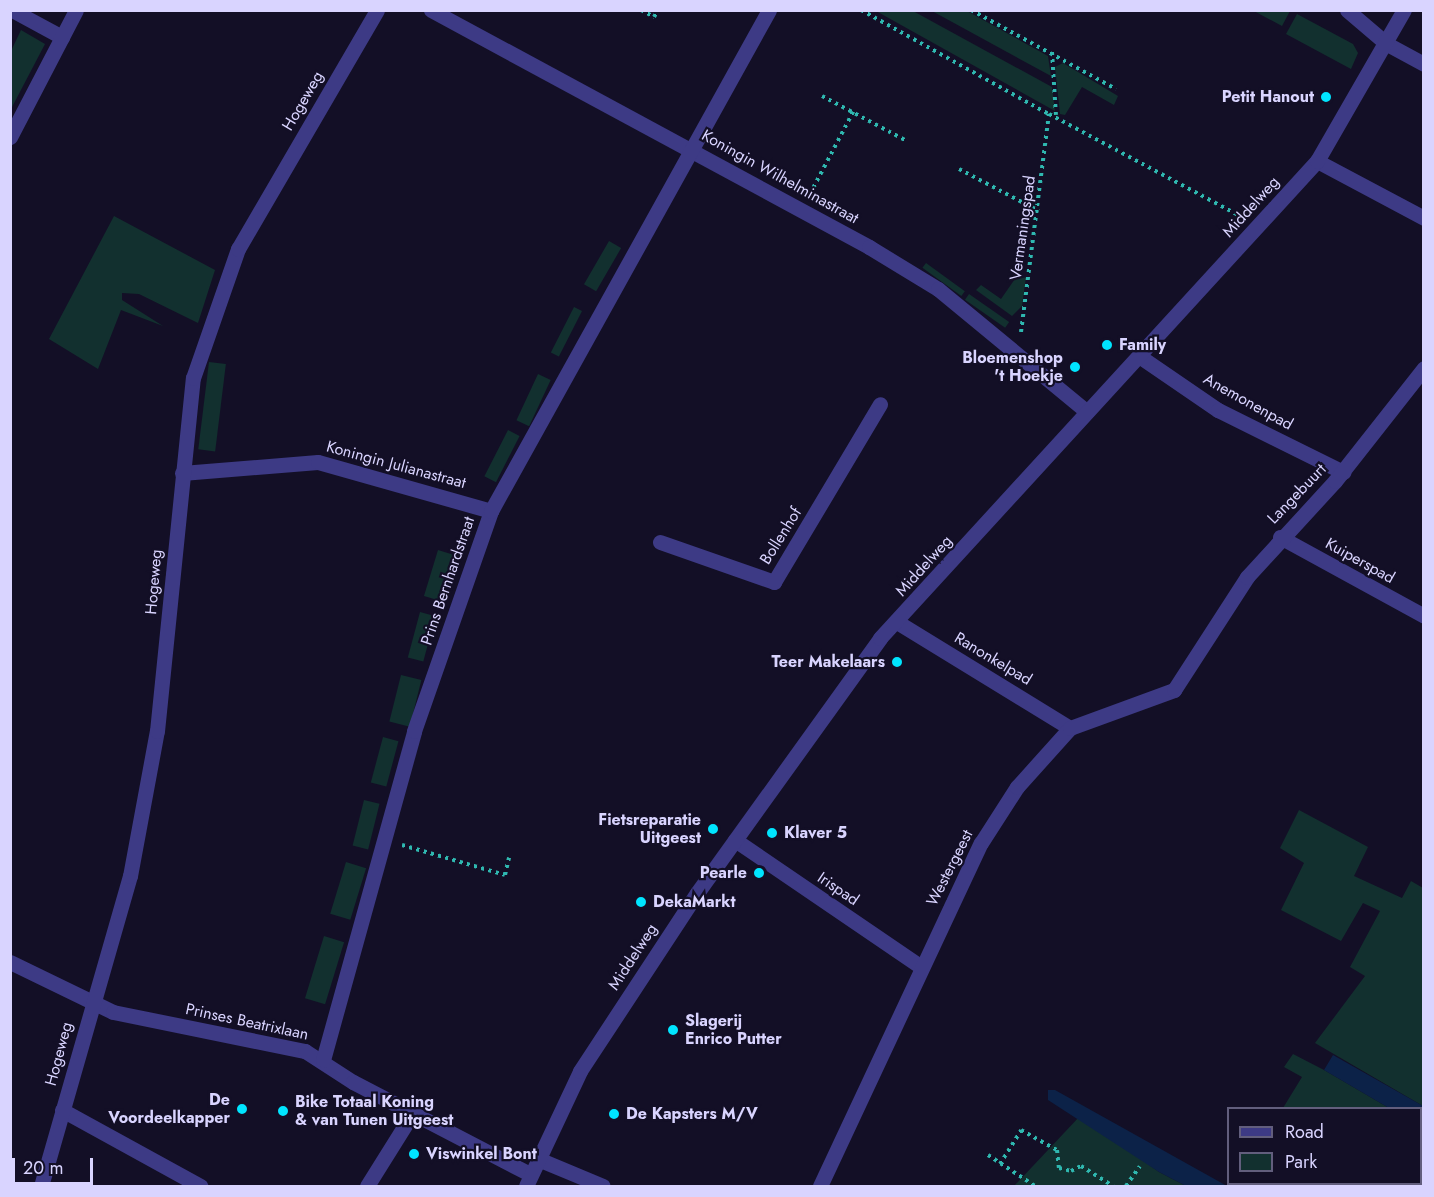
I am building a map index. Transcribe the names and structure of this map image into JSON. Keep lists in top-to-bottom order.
{
  "streets": {
    "street": [
      "Hogeweg",
      "Koningin Wilhelminastraat",
      "Middelweg",
      "Anemonenpad",
      "Koningin Julianastraat",
      "Langebuurt",
      "Bollenhof",
      "Kuiperspad",
      "Prins Bernhardstraat",
      "Ranonkelpad",
      "Westergeest",
      "Irispad",
      "Prinses Beatrixlaan"
    ],
    "path": ["Vermaningspad"]
  },
  "crossings": [
    ["Hogeweg", "Koningin Julianastraat"],
    ["Hogeweg", "Prinses Beatrixlaan"],
    ["Koningin Wilhelminastraat", "Middelweg"],
    ["Koningin Wilhelminastraat", "Vermaningspad"],
    ["Koningin Wilhelminastraat", "Prins Bernhardstraat"],
    ["Middelweg", "Anemonenpad"],
    ["Middelweg", "Ranonkelpad"],
    ["Middelweg", "Irispad"],
    ["Middelweg", "Prinses Beatrixlaan"],
    ["Anemonenpad", "Langebuurt"],
    ["Koningin Julianastraat", "Prins Bernhardstraat"],
    ["Langebuurt", "Kuiperspad"],
    ["Langebuurt", "Westergeest"],
    ["Prins Bernhardstraat", "Prinses Beatrixlaan"],
    ["Ranonkelpad", "Westergeest"],
    ["Westergeest", "Irispad"]
  ],
  "places": [
    "Petit Hanout",
    "Family",
    "Bloemenshop 't Hoekje",
    "Teer Makelaars",
    "Fietsreparatie Uitgeest",
    "Klaver 5",
    "Pearle",
    "DekaMarkt",
    "Slagerij Enrico Putter",
    "De Voordeelkapper",
    "Bike Totaal Koning & van Tunen Uitgeest",
    "De Kapsters M/V",
    "Viswinkel Bont"
  ],
  "legend": ["Road", "Park"],
  "scale_bar": "20 m"
}
